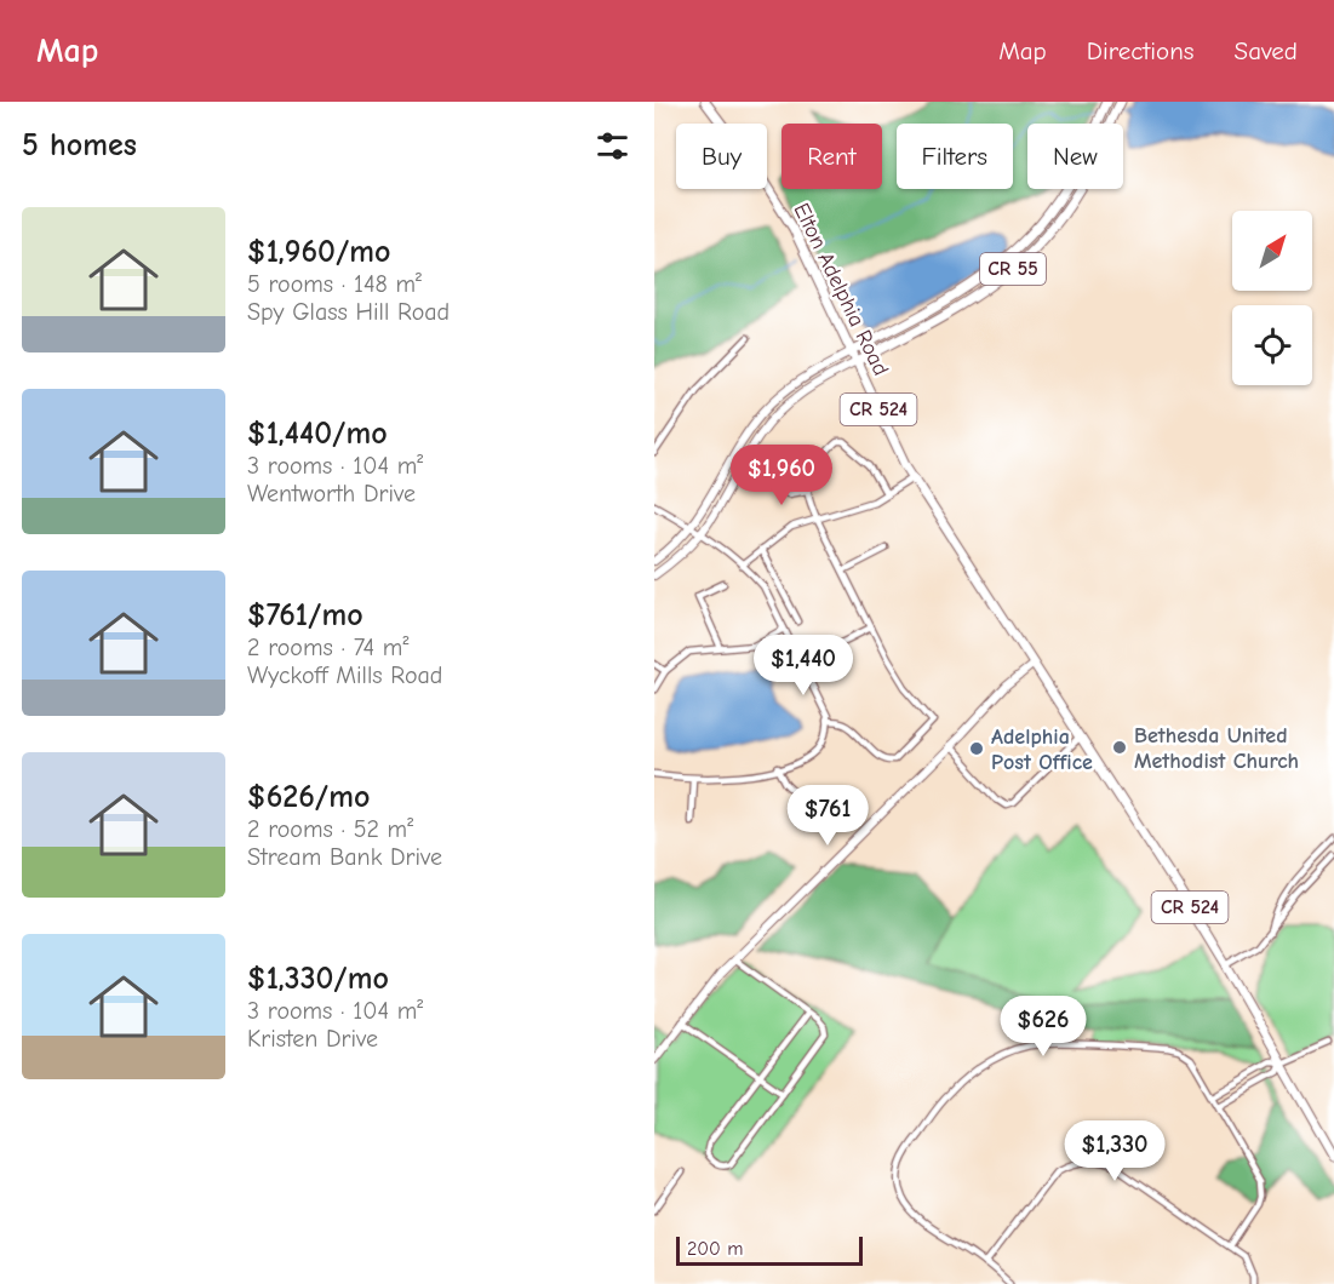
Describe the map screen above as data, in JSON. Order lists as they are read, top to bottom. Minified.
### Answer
{"streets":{"main road":["CR 55","Elton Adelphia Road","CR 524"]},"crossings":[["CR 55","Elton Adelphia Road"],["Elton Adelphia Road","CR 524"]],"places":["Bethesda United Methodist Church","Adelphia Post Office"],"scale_bar":"200 m","north":"top right","page":{"header":"Map","nav":["Map","Directions","Saved"],"heading":"5 homes","chip":["Buy","Rent","Filters","New"],"list":[{"name":"$1,960/mo","note":"5 rooms · 148 m² · Spy Glass Hill Road"},{"name":"$1,440/mo","note":"3 rooms · 104 m² · Wentworth Drive"},{"name":"$761/mo","note":"2 rooms · 74 m² · Wyckoff Mills Road"},{"name":"$626/mo","note":"2 rooms · 52 m² · Stream Bank Drive"},{"name":"$1,330/mo","note":"3 rooms · 104 m² · Kristen Drive"}],"price":["$1,960","$1,440","$761","$626","$1,330"],"scale":"200 m"}}
